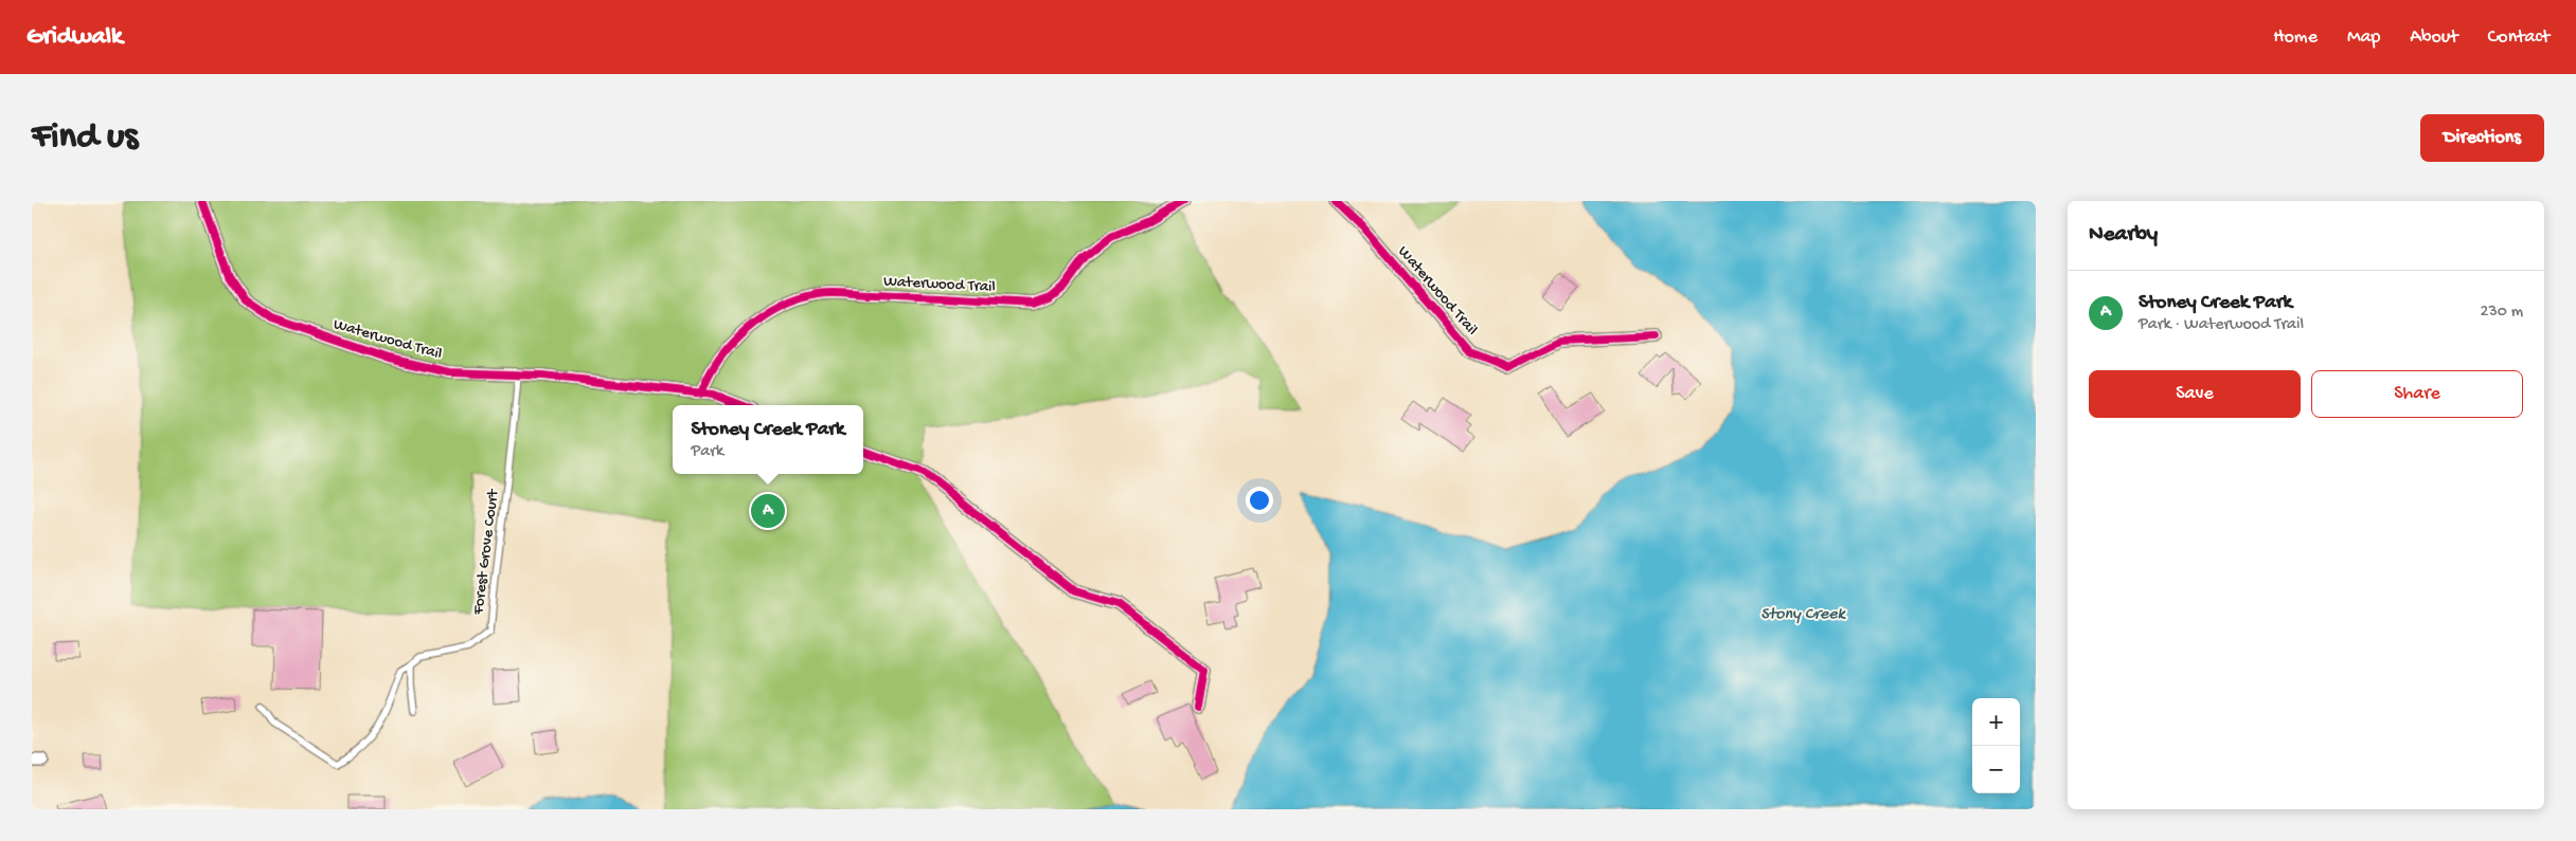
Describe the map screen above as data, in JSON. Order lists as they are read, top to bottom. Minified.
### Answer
{"streets":{"street":["Waterwood Trail"],"lane":["Forest Grove Court"]},"crossings":[["Waterwood Trail","Forest Grove Court"]],"water":["Stony Creek"],"page":{"header":"Gridwalk","nav":["Home","Map","About","Contact"],"buttons":["Directions",["Save","Share"]],"title":"Find us","heading":"Nearby","list":[{"mark":"A","name":"Stoney Creek Park","note":"Park · Waterwood Trail","value":"230 m"}],"popup":["Stoney Creek Park","Park"],"pins":"A","map_buttons":["+","−"]}}
